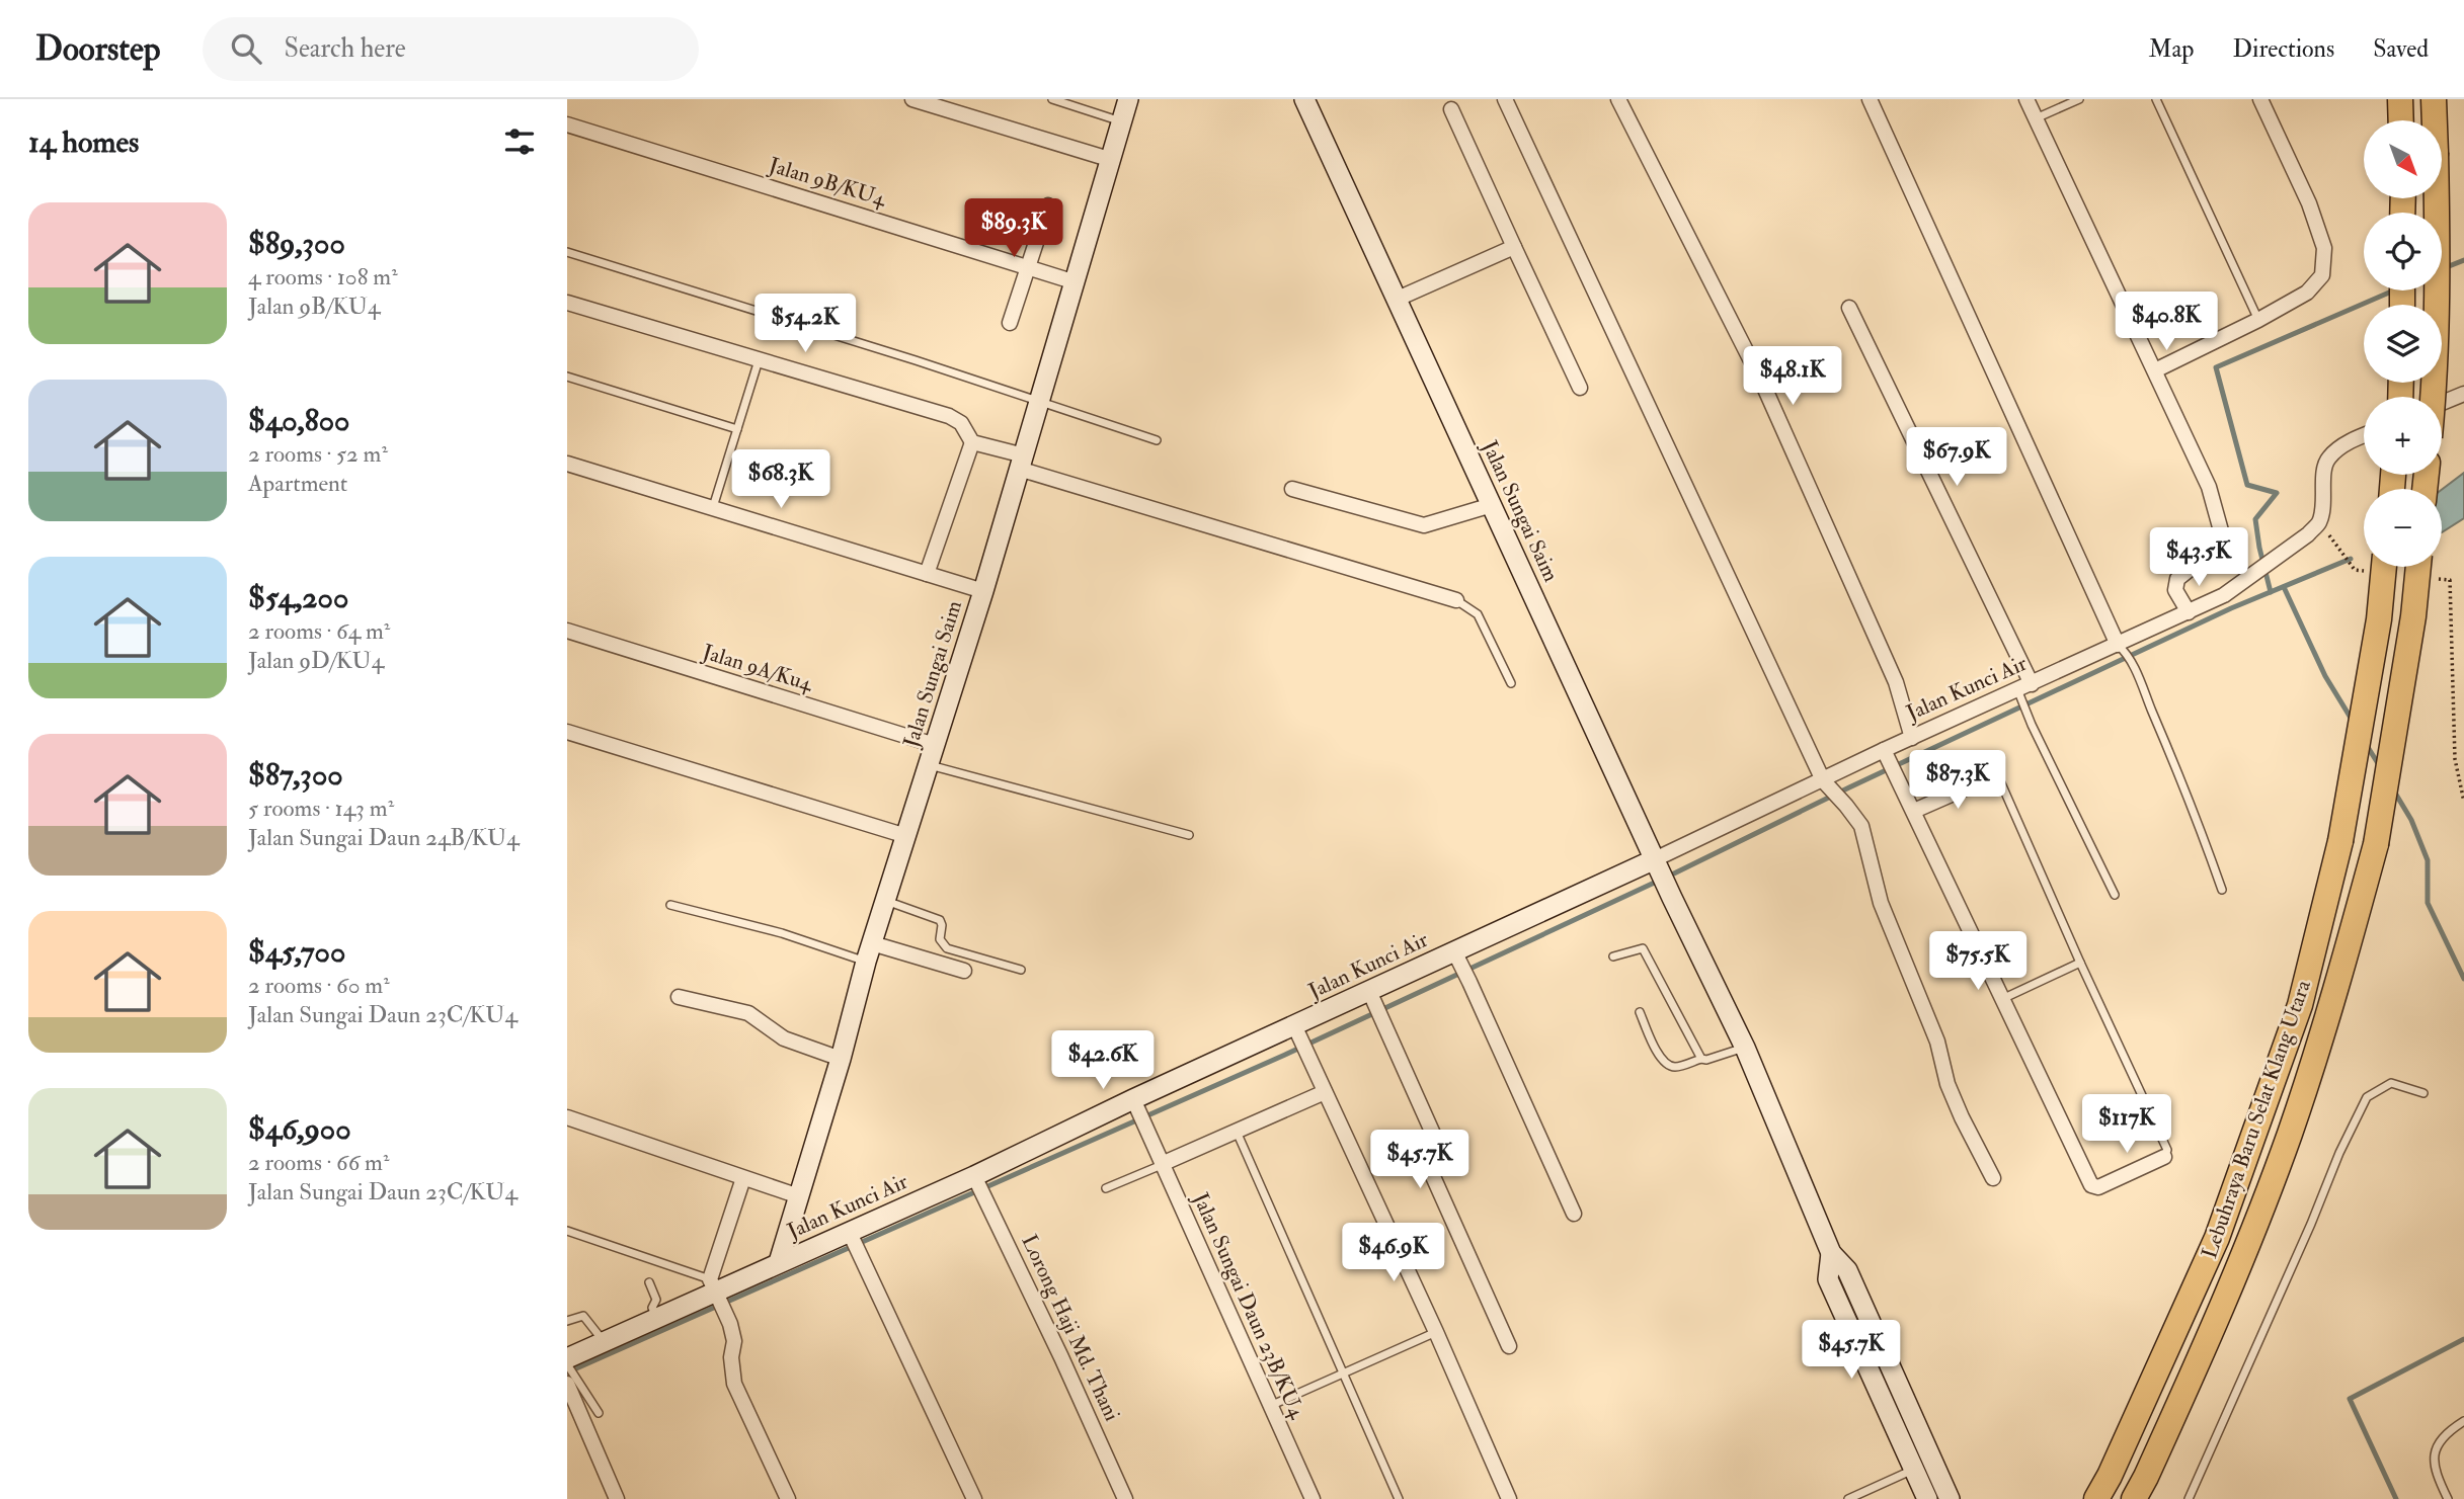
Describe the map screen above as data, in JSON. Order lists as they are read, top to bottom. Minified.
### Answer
{"streets":{"highway":["Lebuhraya Baru Selat Klang Utara"],"street":["Jalan 9B/KU4","Jalan Sungai Saim","Jalan 9A/Ku4","Jalan Kunci Air","Jalan Sungai Daun 23B/KU4","Lorong Haji Md. Thani"]},"crossings":[["Jalan 9B/KU4","Jalan Sungai Saim"],["Jalan Sungai Saim","Jalan 9A/Ku4"],["Jalan Sungai Saim","Jalan Kunci Air"],["Jalan Kunci Air","Jalan Sungai Daun 23B/KU4"],["Jalan Kunci Air","Lorong Haji Md. Thani"]],"north":"bottom right","page":{"header":"Doorstep","search":"Search here","nav":["Map","Directions","Saved"],"heading":"14 homes","map_buttons":["+","−"],"list":[{"name":"$89,300","note":"4 rooms · 108 m² · Jalan 9B/KU4"},{"name":"$40,800","note":"2 rooms · 52 m² · Apartment"},{"name":"$54,200","note":"2 rooms · 64 m² · Jalan 9D/KU4"},{"name":"$87,300","note":"5 rooms · 143 m² · Jalan Sungai Daun 24B/KU4"},{"name":"$45,700","note":"2 rooms · 60 m² · Jalan Sungai Daun 23C/KU4"},{"name":"$46,900","note":"2 rooms · 66 m² · Jalan Sungai Daun 23C/KU4"}],"price":["$89.3K","$40.8K","$54.2K","$48.1K","$67.9K","$68.3K","$43.5K","$87.3K","$75.5K","$42.6K","$117K","$45.7K","$46.9K","$45.7K"]}}
